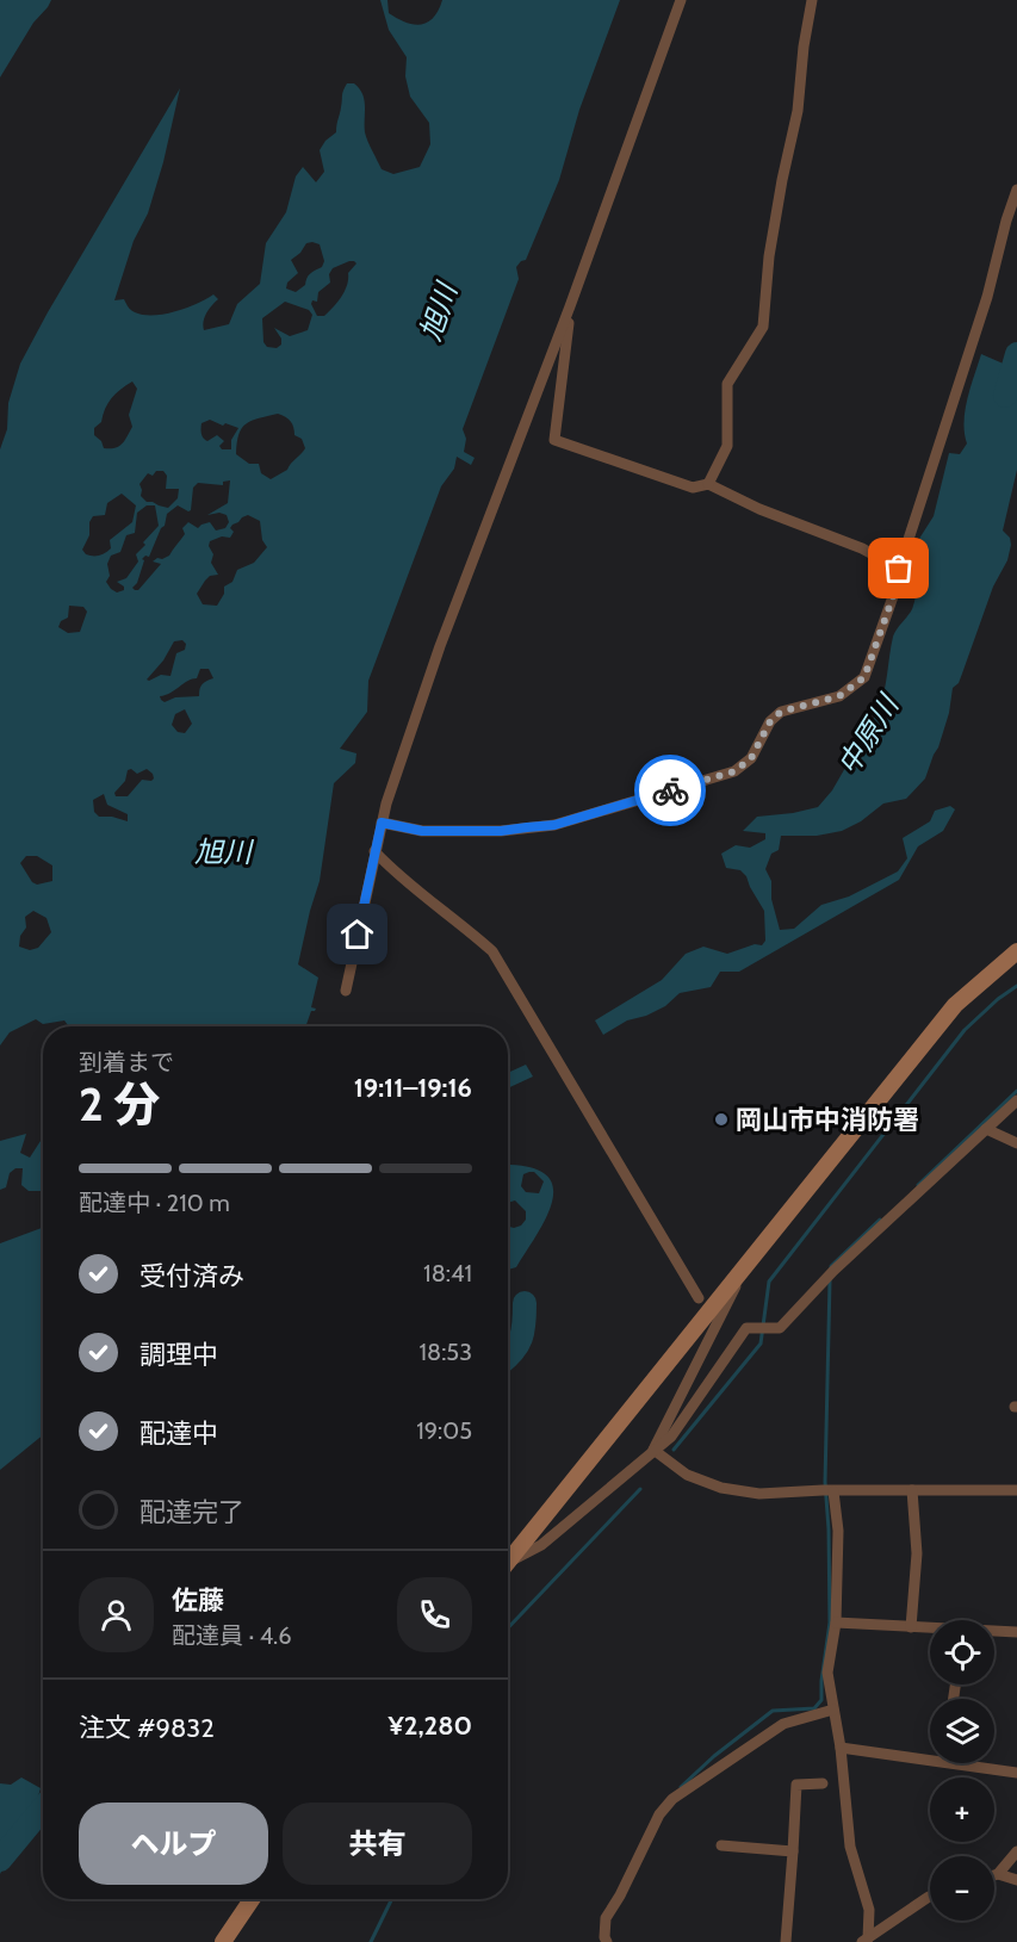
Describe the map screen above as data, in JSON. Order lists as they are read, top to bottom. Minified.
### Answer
{"water":["旭川","中原川"],"places":["岡山市中消防署"],"page":{"heading":["2 分","到着まで","19:11–19:16"],"panel":["佐藤","配達員 · 4.6","注文 #9832","¥2,280"],"bar":"配達中 · 210 m","list":[["受付済み","18:41"],["調理中","18:53"],["配達中","19:05"],"配達完了"],"map_buttons":["+","−"],"buttons":["ヘルプ","共有"]}}
